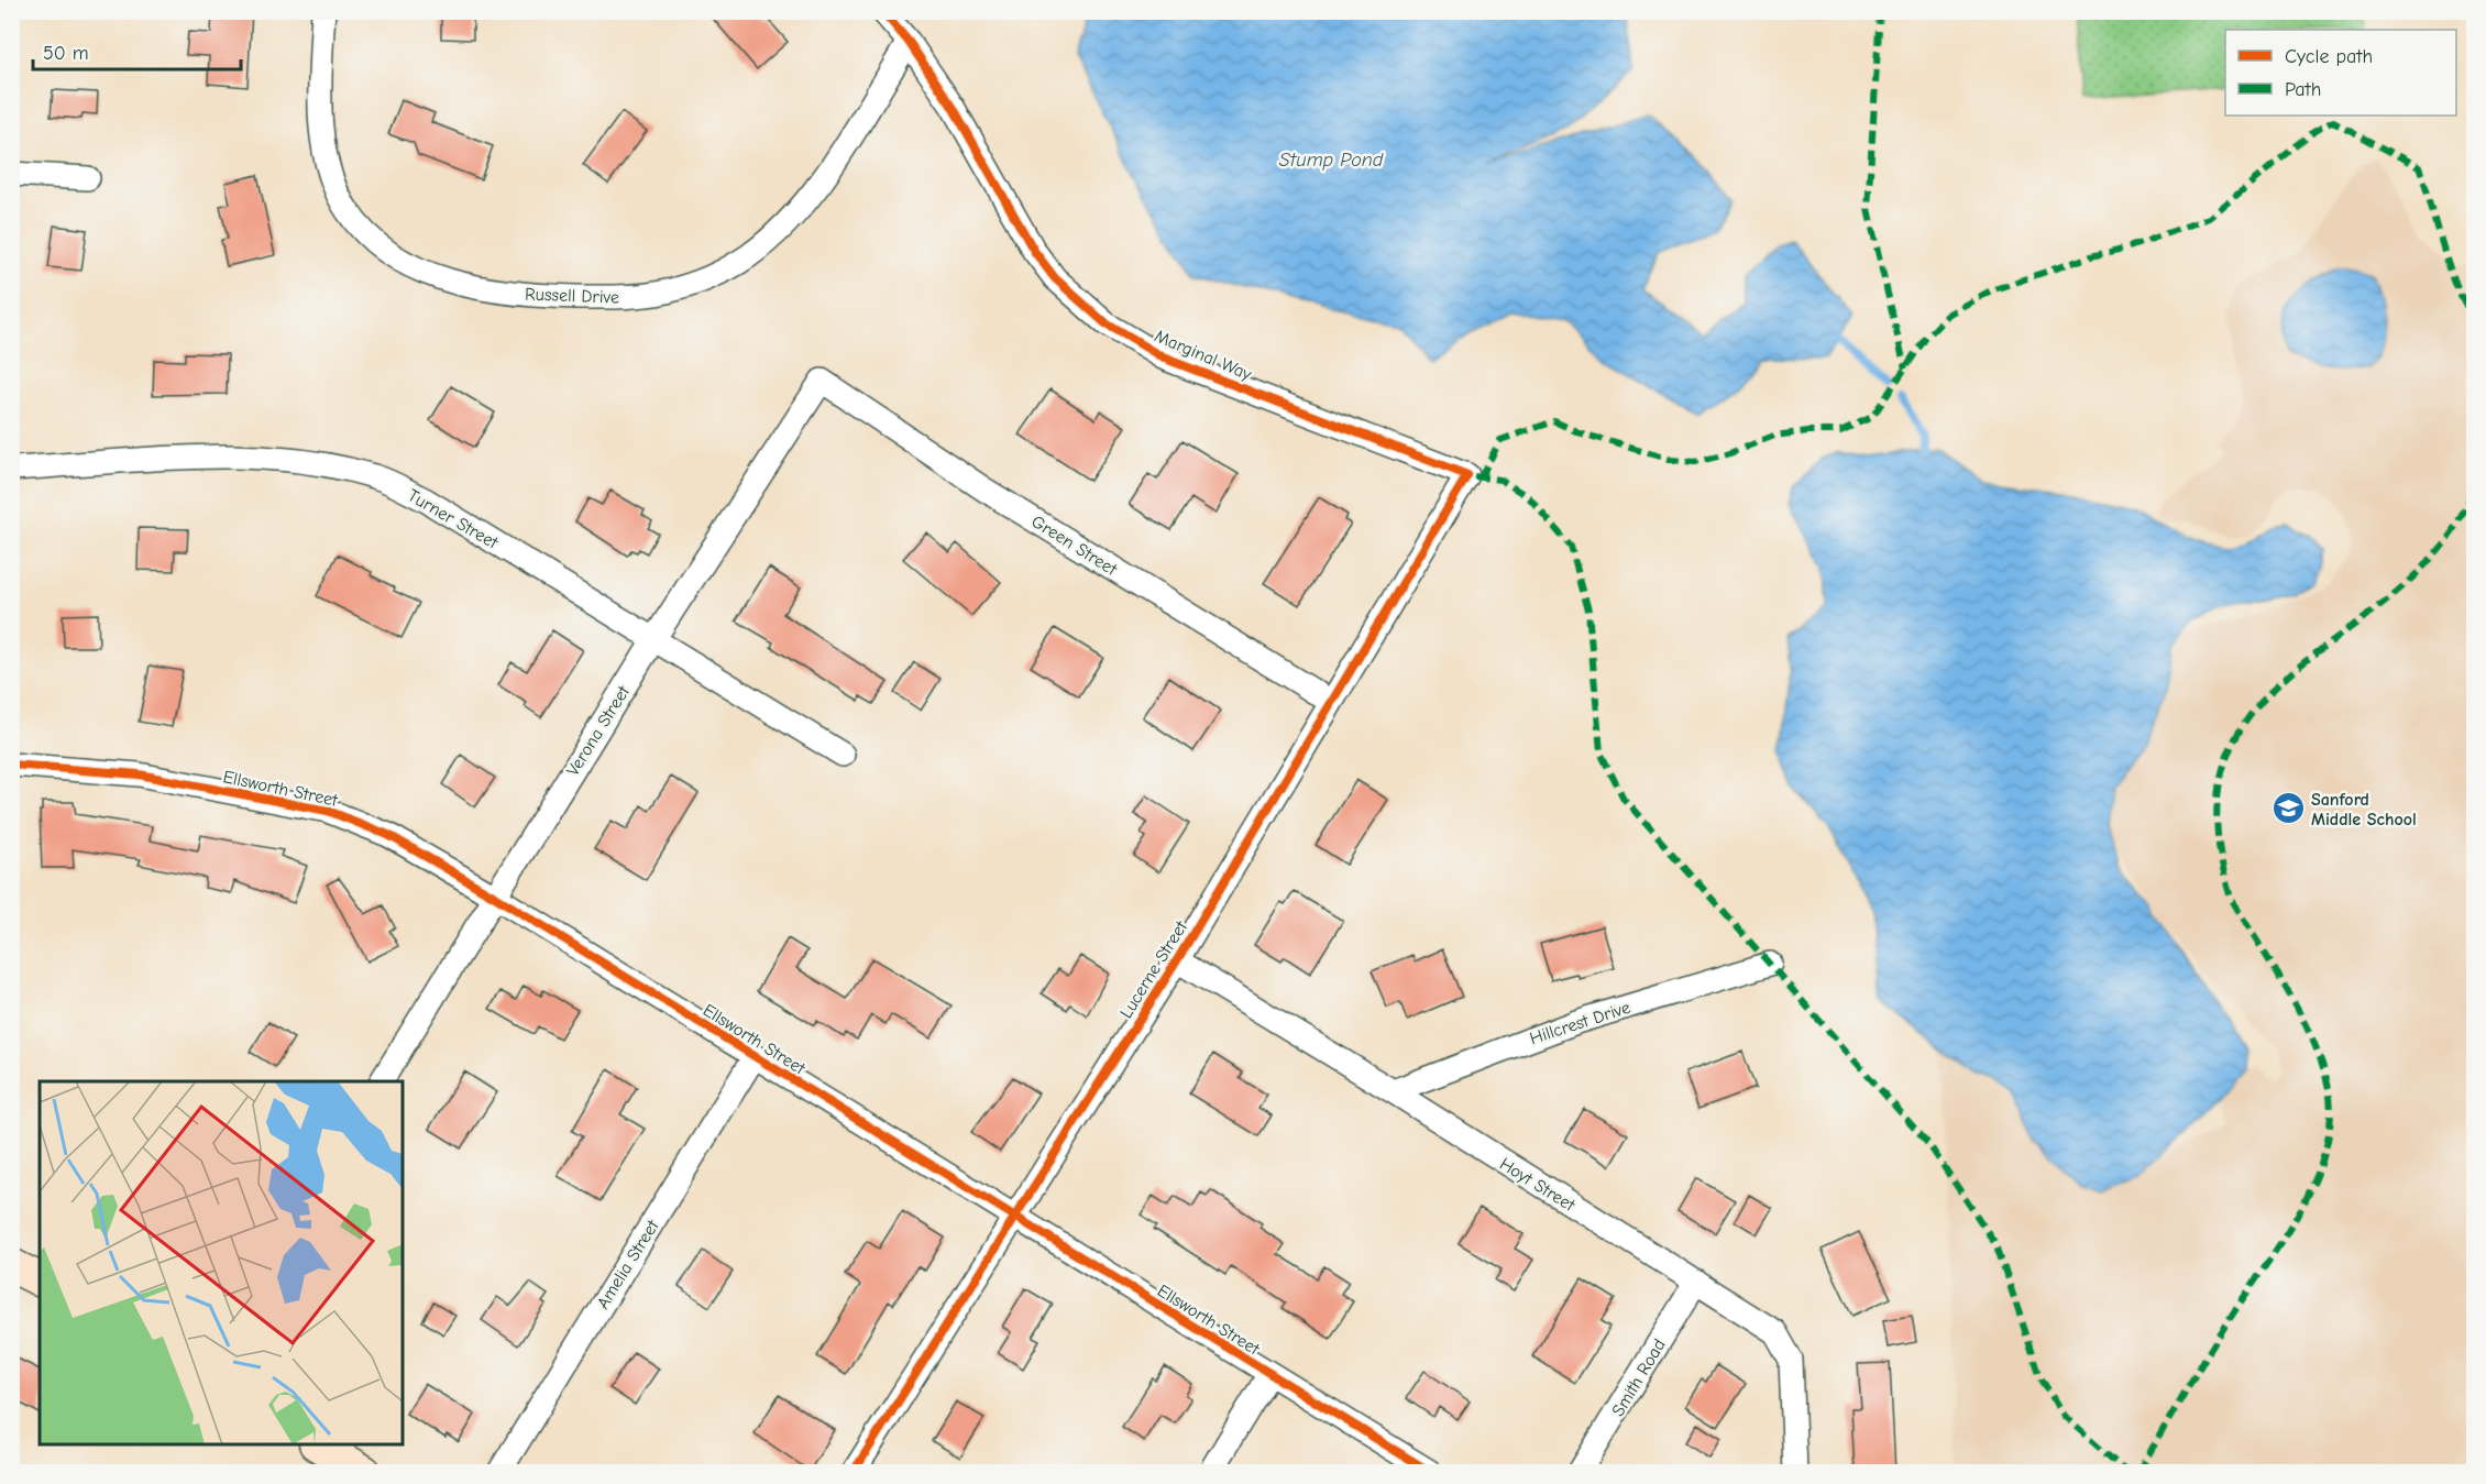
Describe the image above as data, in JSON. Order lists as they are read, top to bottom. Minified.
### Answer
{"streets":{"street":["Russell Drive","Marginal Way","Turner Street","Green Street","Verona Street","Ellsworth Street","Lucerne Street","Hillcrest Drive","Hoyt Street","Amelia Street","Smith Road"]},"crossings":[["Russell Drive","Marginal Way"],["Marginal Way","Lucerne Street"],["Turner Street","Verona Street"],["Green Street","Verona Street"],["Green Street","Lucerne Street"],["Verona Street","Ellsworth Street"],["Ellsworth Street","Lucerne Street"],["Ellsworth Street","Amelia Street"],["Lucerne Street","Hoyt Street"],["Hillcrest Drive","Hoyt Street"],["Hoyt Street","Smith Road"]],"water":["Stump Pond"],"places":{"school or university":["Sanford Middle School"]},"legend":["Cycle path","Path"],"scale_bar":"50 m"}
